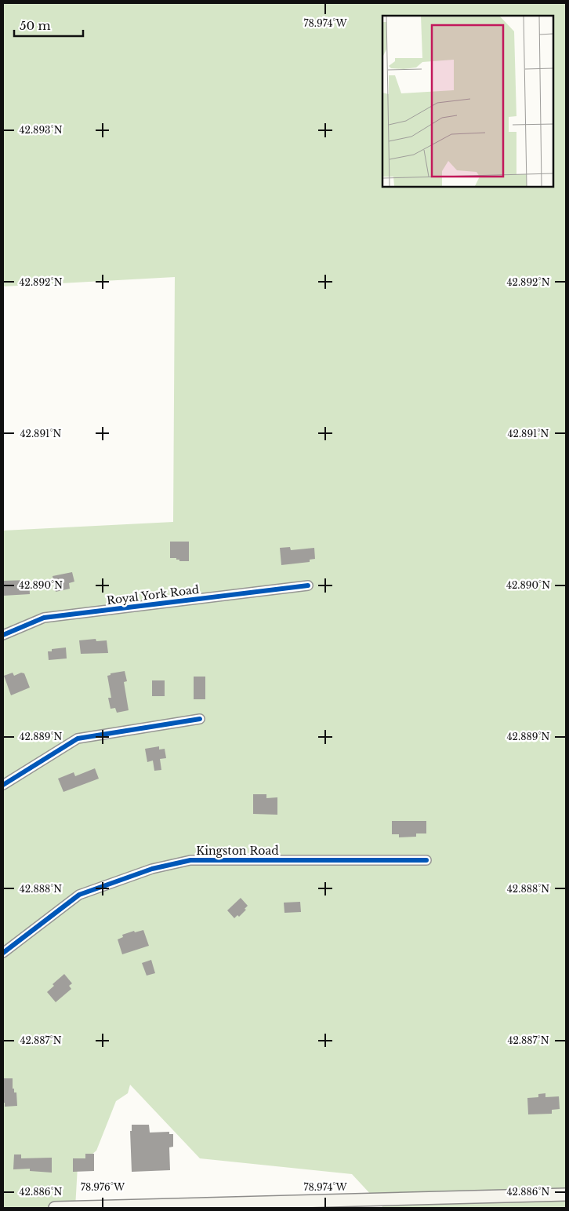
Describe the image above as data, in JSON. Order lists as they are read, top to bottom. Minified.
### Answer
{"streets":{"street":["Royal York Road","Kingston Road"]},"scale_bar":"50 m","coordinates":["78.974°W","42.893°N","42.892°N","42.891°N","42.890°N","42.889°N","42.888°N","42.887°N","78.976°W","42.886°N"]}
